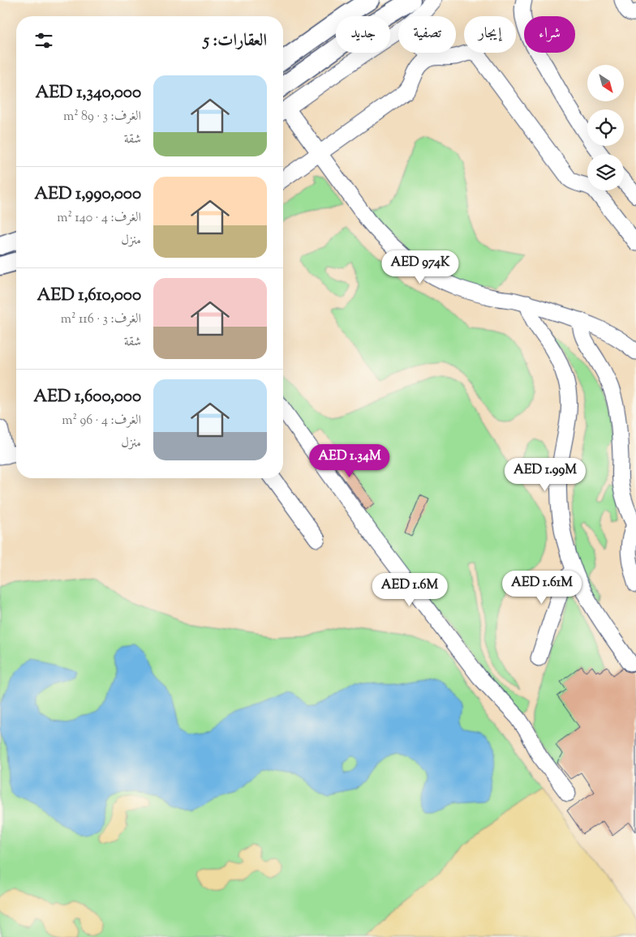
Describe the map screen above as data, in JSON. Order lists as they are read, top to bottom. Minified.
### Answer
{"north":"bottom right","page":{"chip":["شراء","إيجار","تصفية","جديد"],"heading":"العقارات: 5","list":[{"name":"AED 1,340,000","note":"الغرف: 3 · 89 m² · شقة"},{"name":"AED 1,990,000","note":"الغرف: 4 · 140 m² · منزل"},{"name":"AED 1,610,000","note":"الغرف: 3 · 116 m² · شقة"},{"name":"AED 1,600,000","note":"الغرف: 4 · 96 m² · منزل"}],"price":["AED 974K","AED 1.34M","AED 1.99M","AED 1.61M","AED 1.6M"]}}
